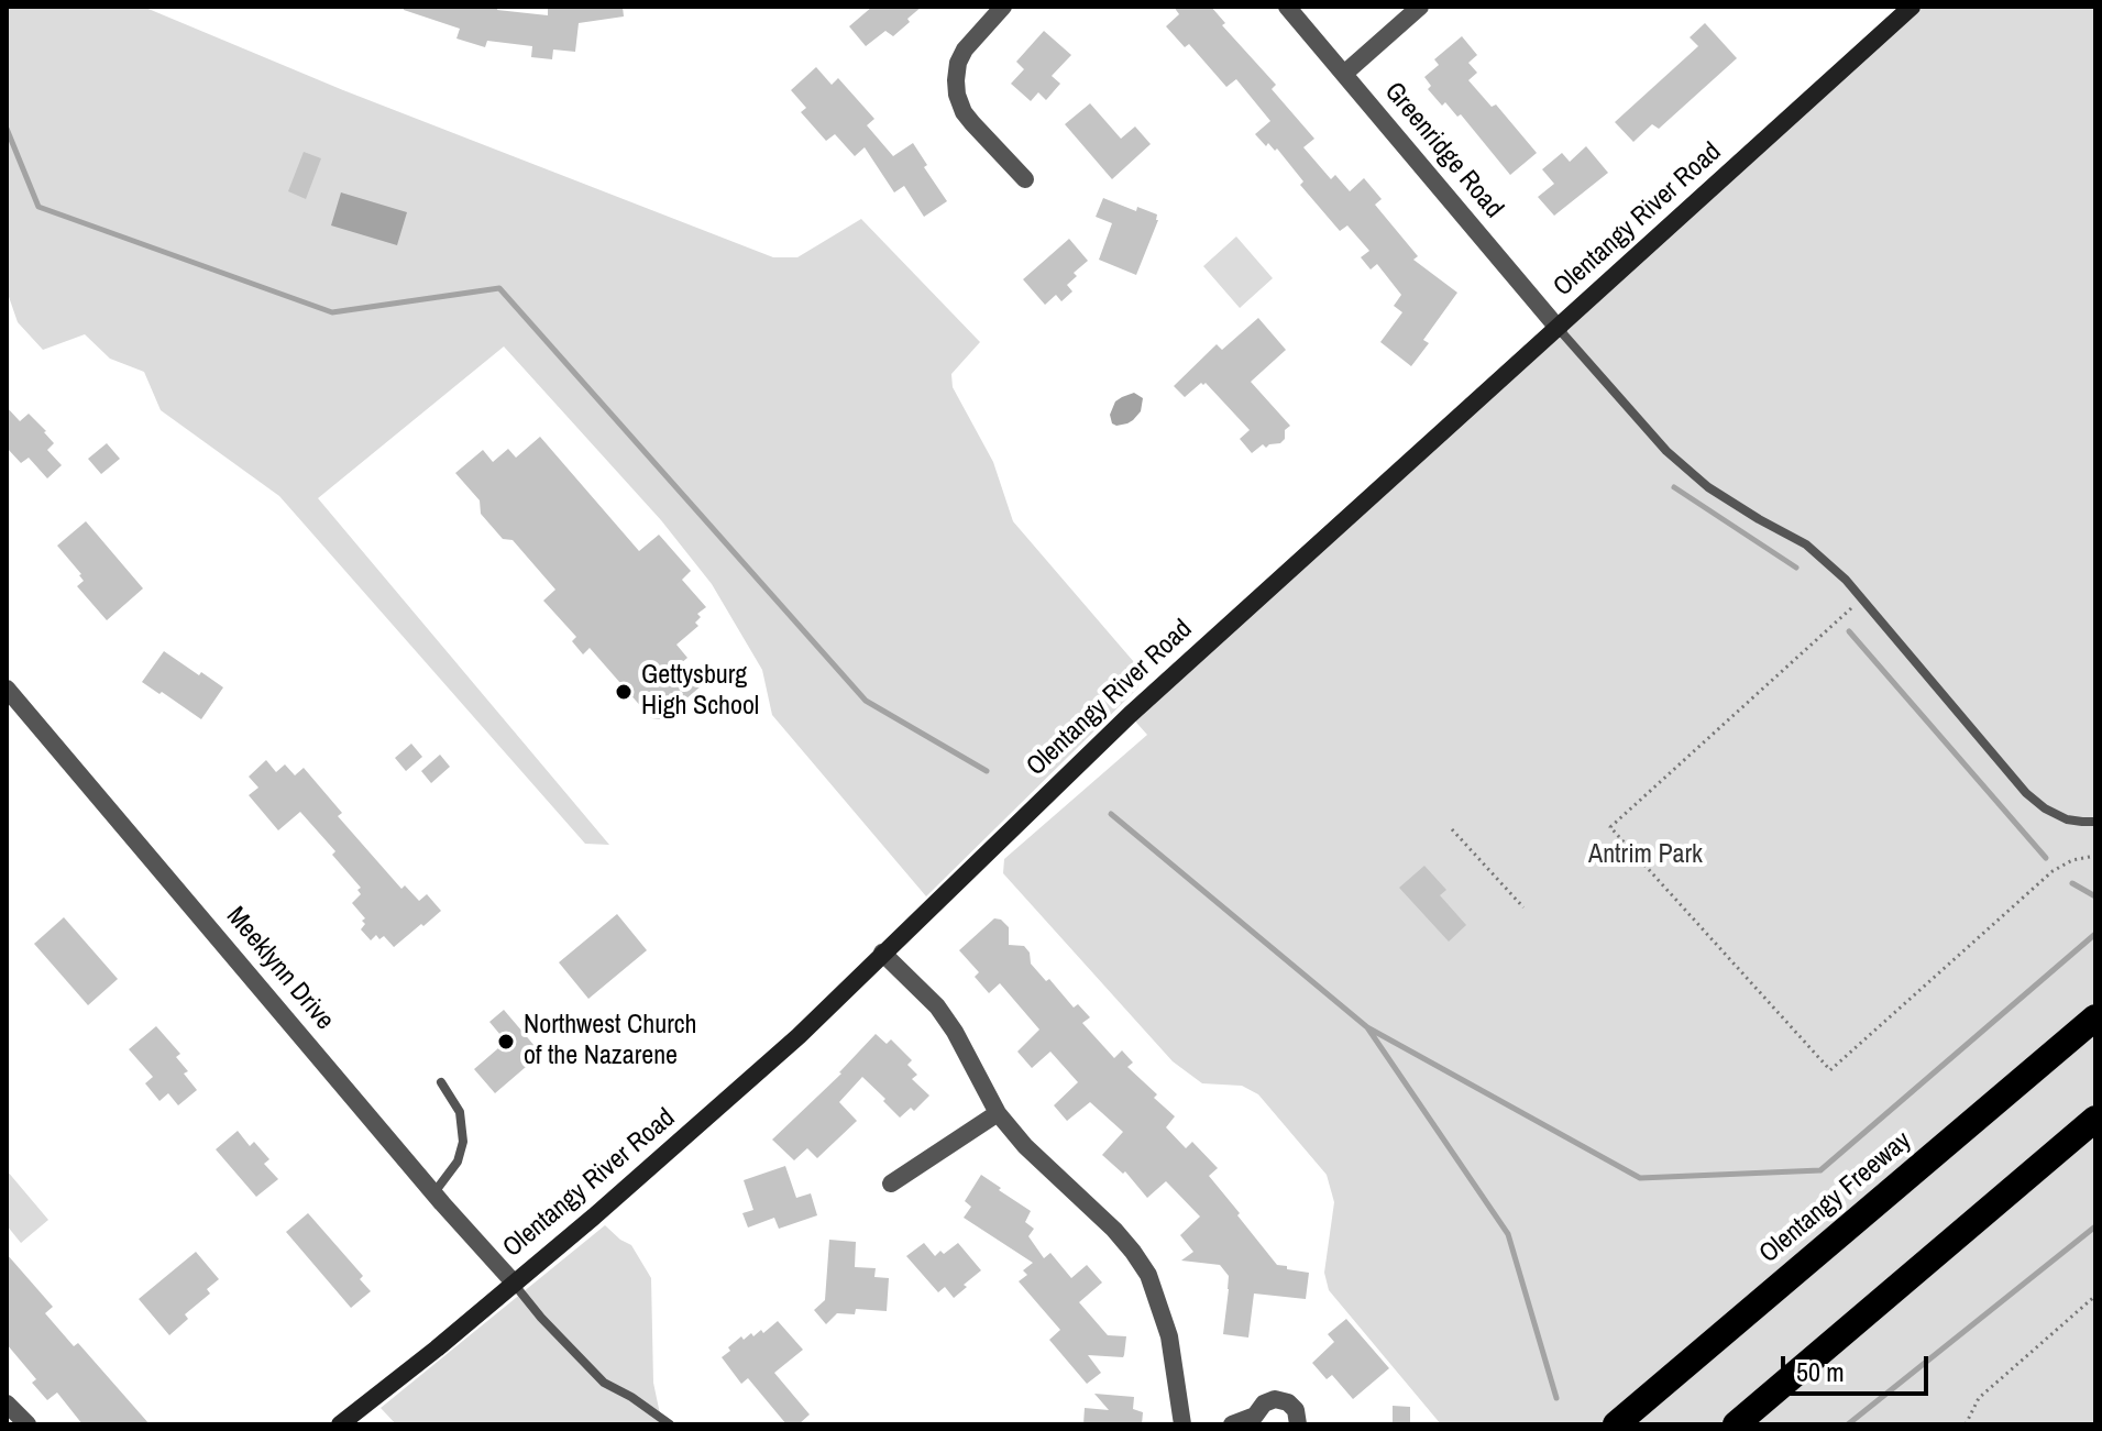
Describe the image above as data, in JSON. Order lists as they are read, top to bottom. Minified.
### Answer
{"streets":{"highway":["Olentangy Freeway"],"main road":["Olentangy River Road"],"street":["Greenridge Road","Meeklynn Drive"]},"crossings":[["Greenridge Road","Olentangy River Road"],["Olentangy River Road","Meeklynn Drive"]],"parks":["Antrim Park"],"places":["Gettysburg High School","Northwest Church of the Nazarene"],"scale_bar":"50 m"}
